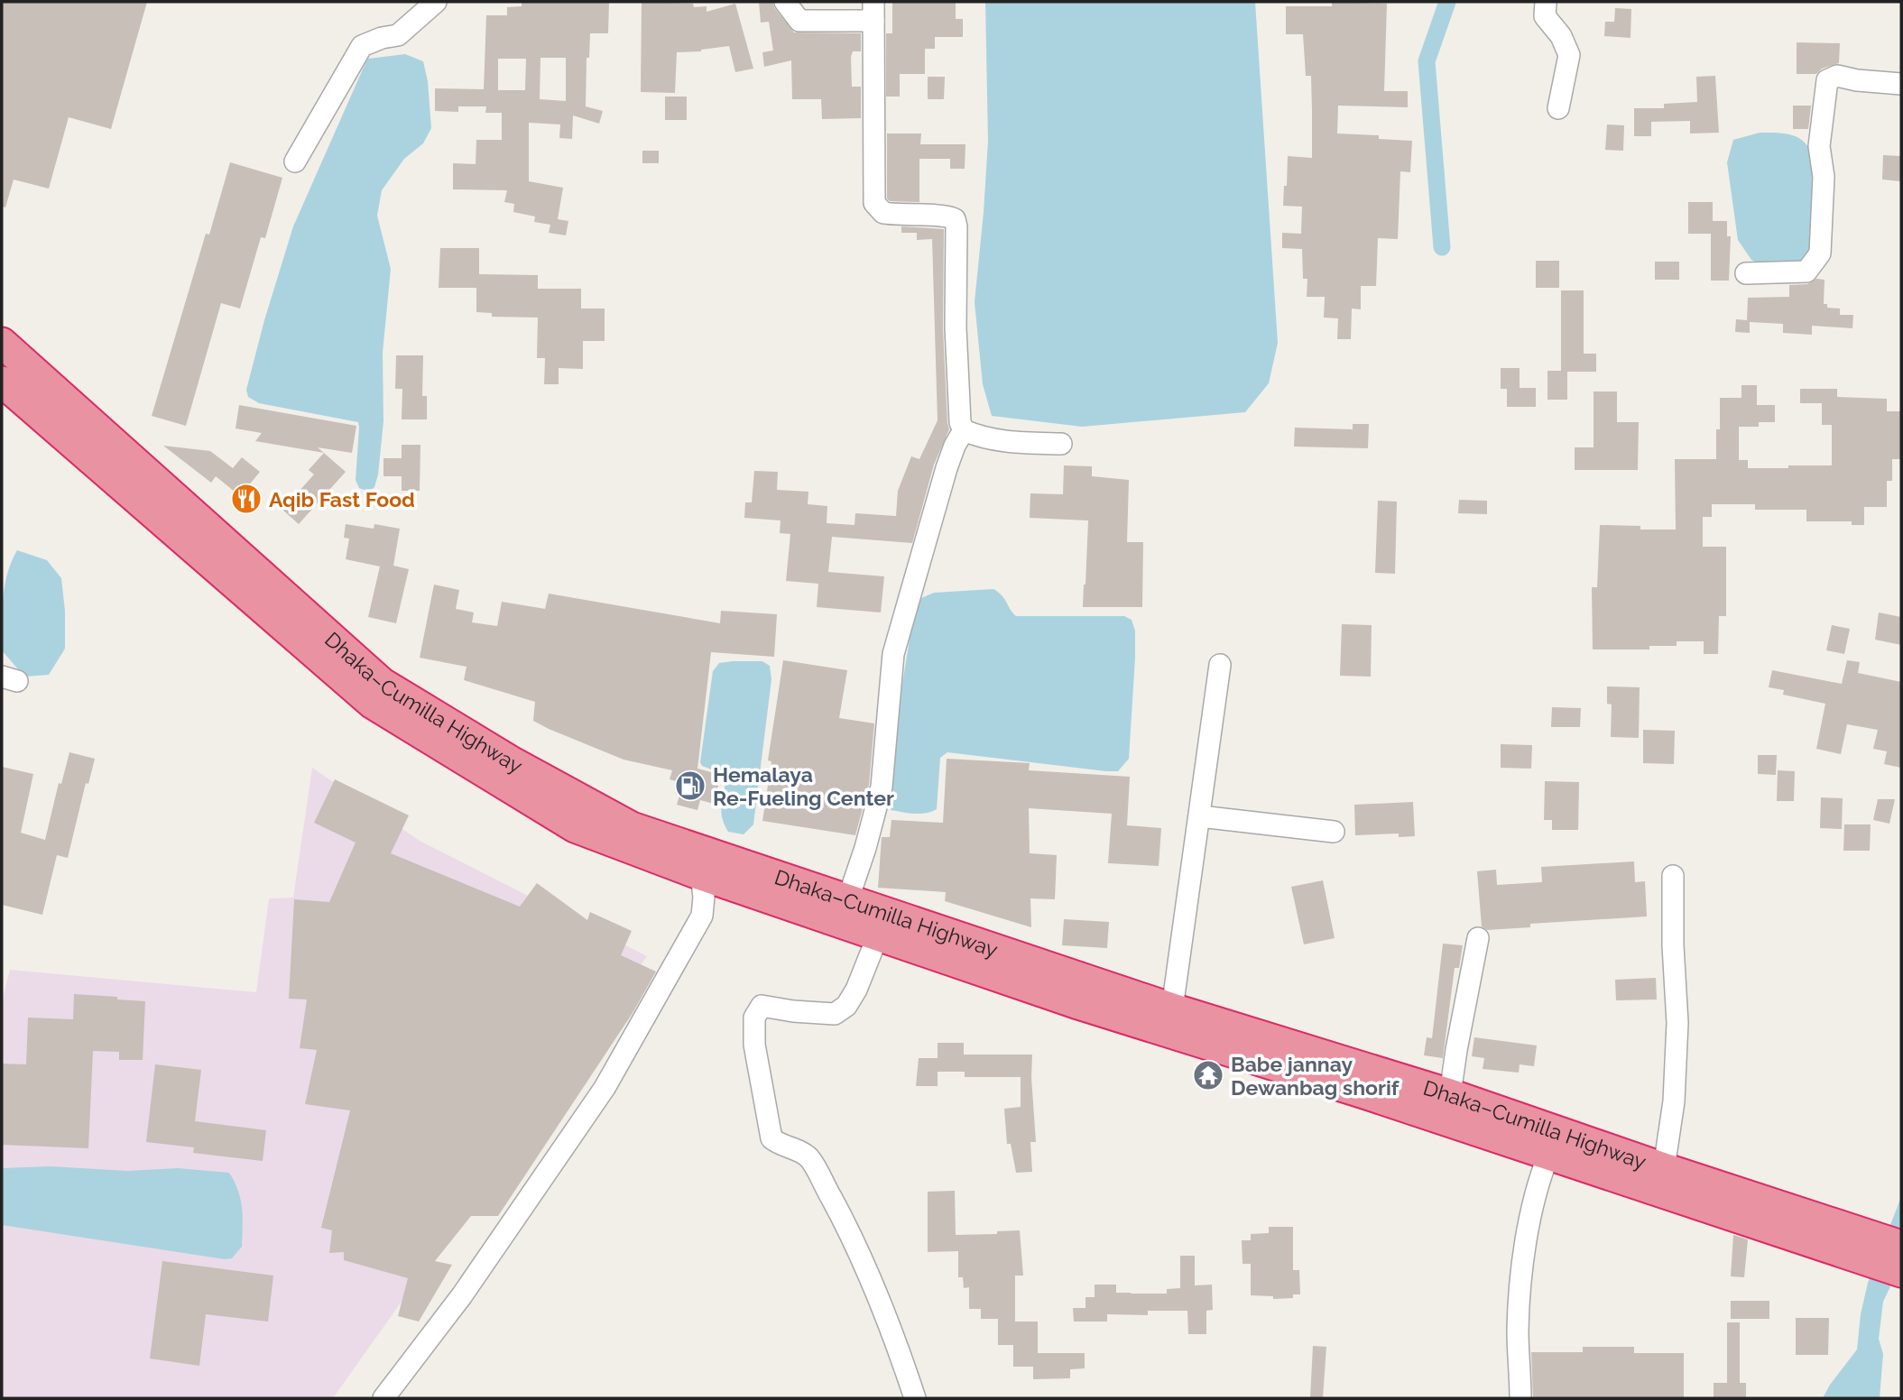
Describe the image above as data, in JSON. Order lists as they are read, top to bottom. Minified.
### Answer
{"streets":{"highway":["Dhaka–Cumilla Highway"]},"places":{"restaurant":["Aqib Fast Food"],"fuel station":["Hemalaya Re-Fueling Center"],"temple":["Babe jannay Dewanbag shorif"]}}
